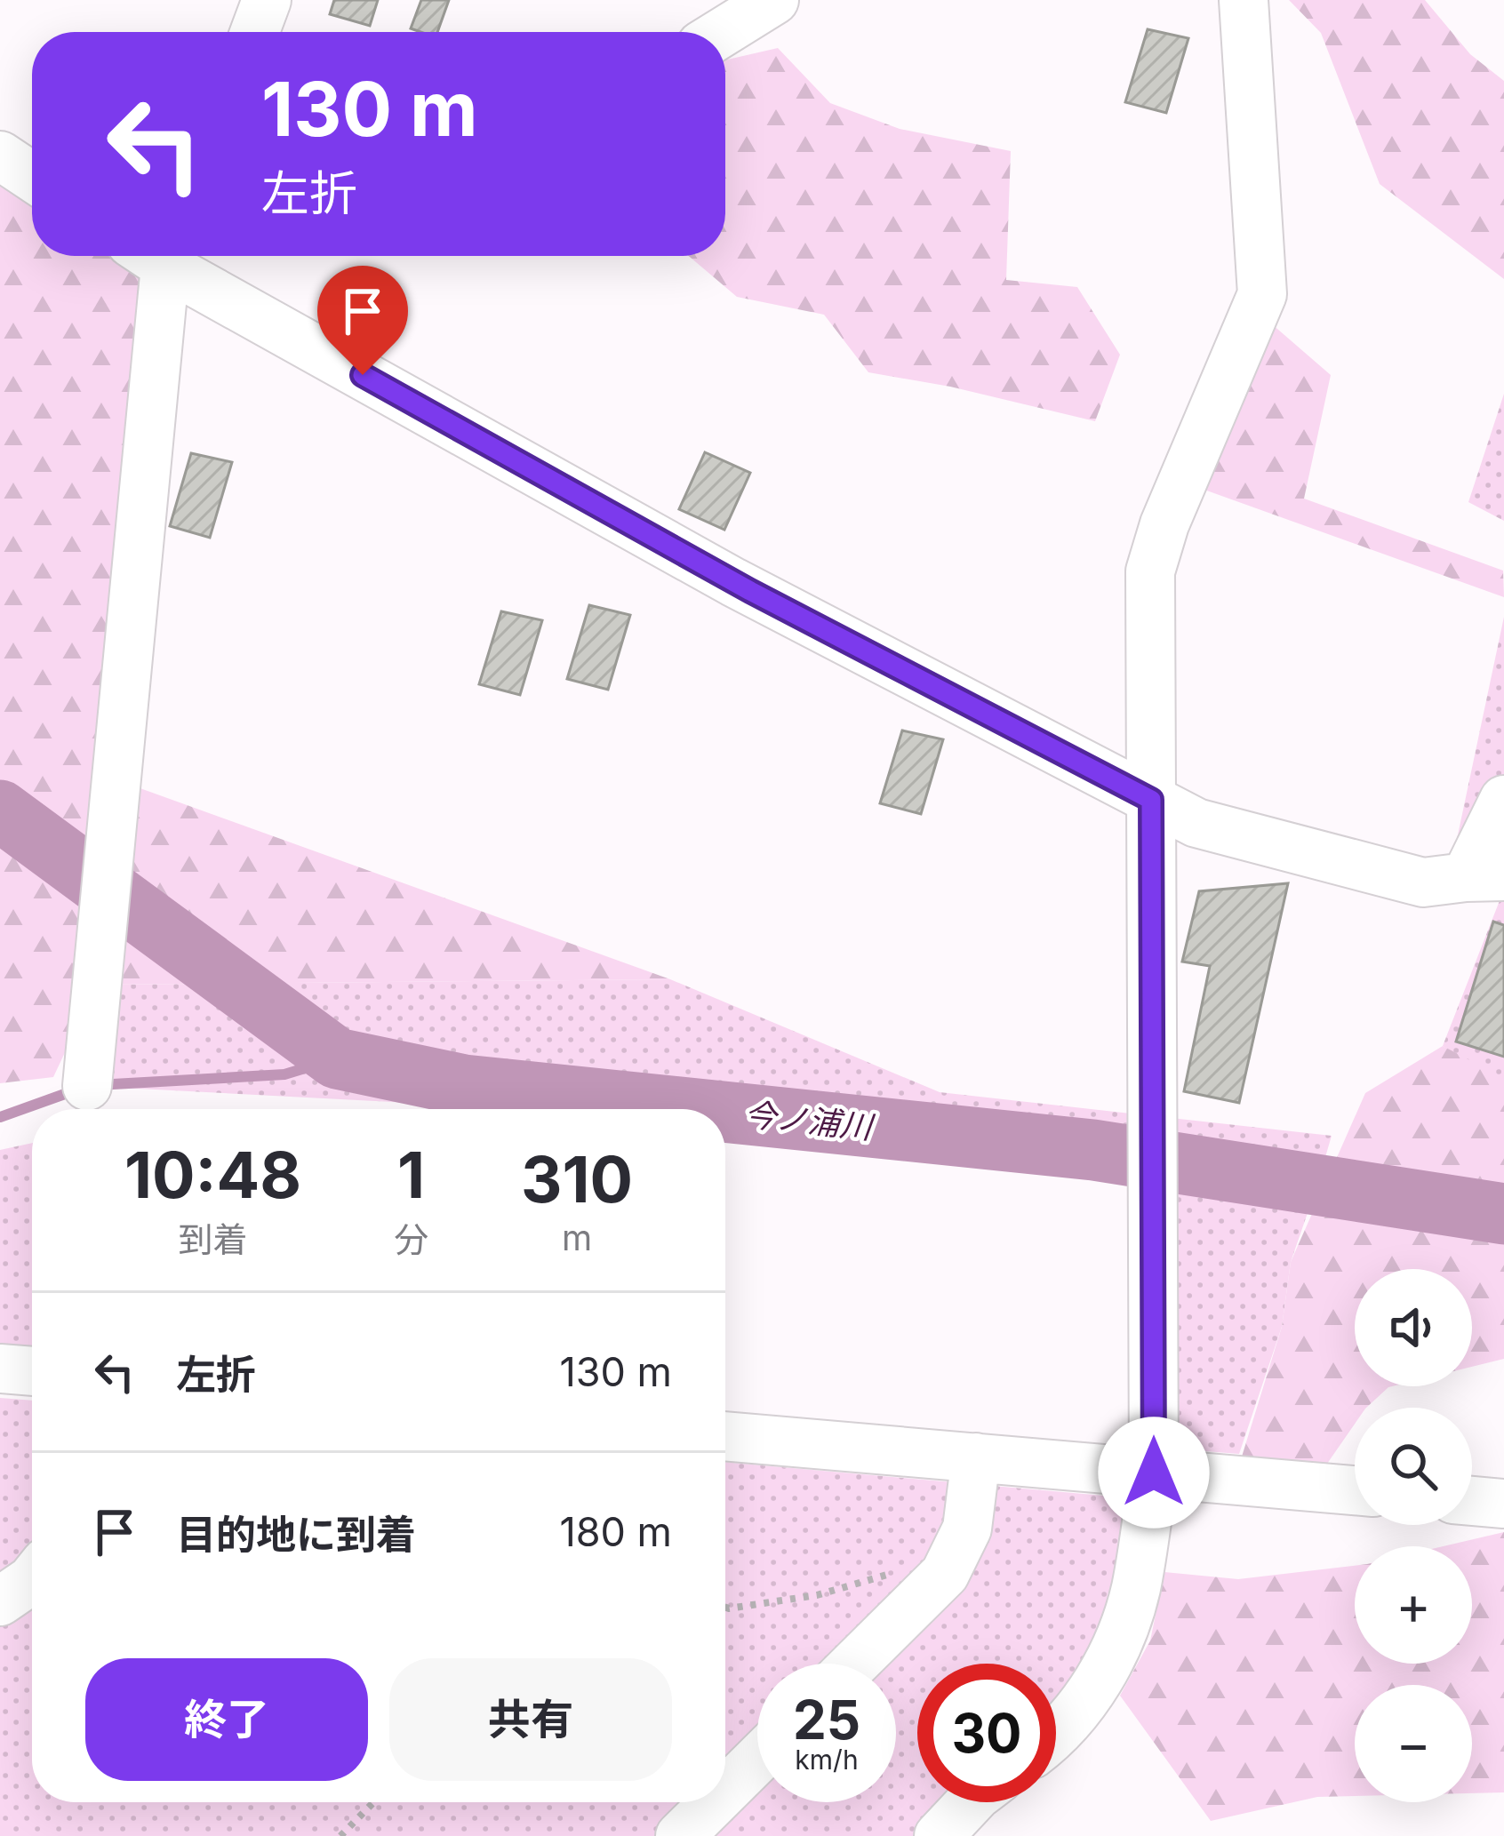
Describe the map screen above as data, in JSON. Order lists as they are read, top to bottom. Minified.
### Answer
{"water":["今ノ浦川"],"page":{"turn":["130 m","左折"],"eta":["10:48","到着","1","分","310","m"],"map_buttons":["+","−"],"list":[{"name":"左折","value":"130 m"},{"name":"目的地に到着","value":"180 m"}],"buttons":["終了","共有"],"speed":"25 km/h","limit":"30"}}
